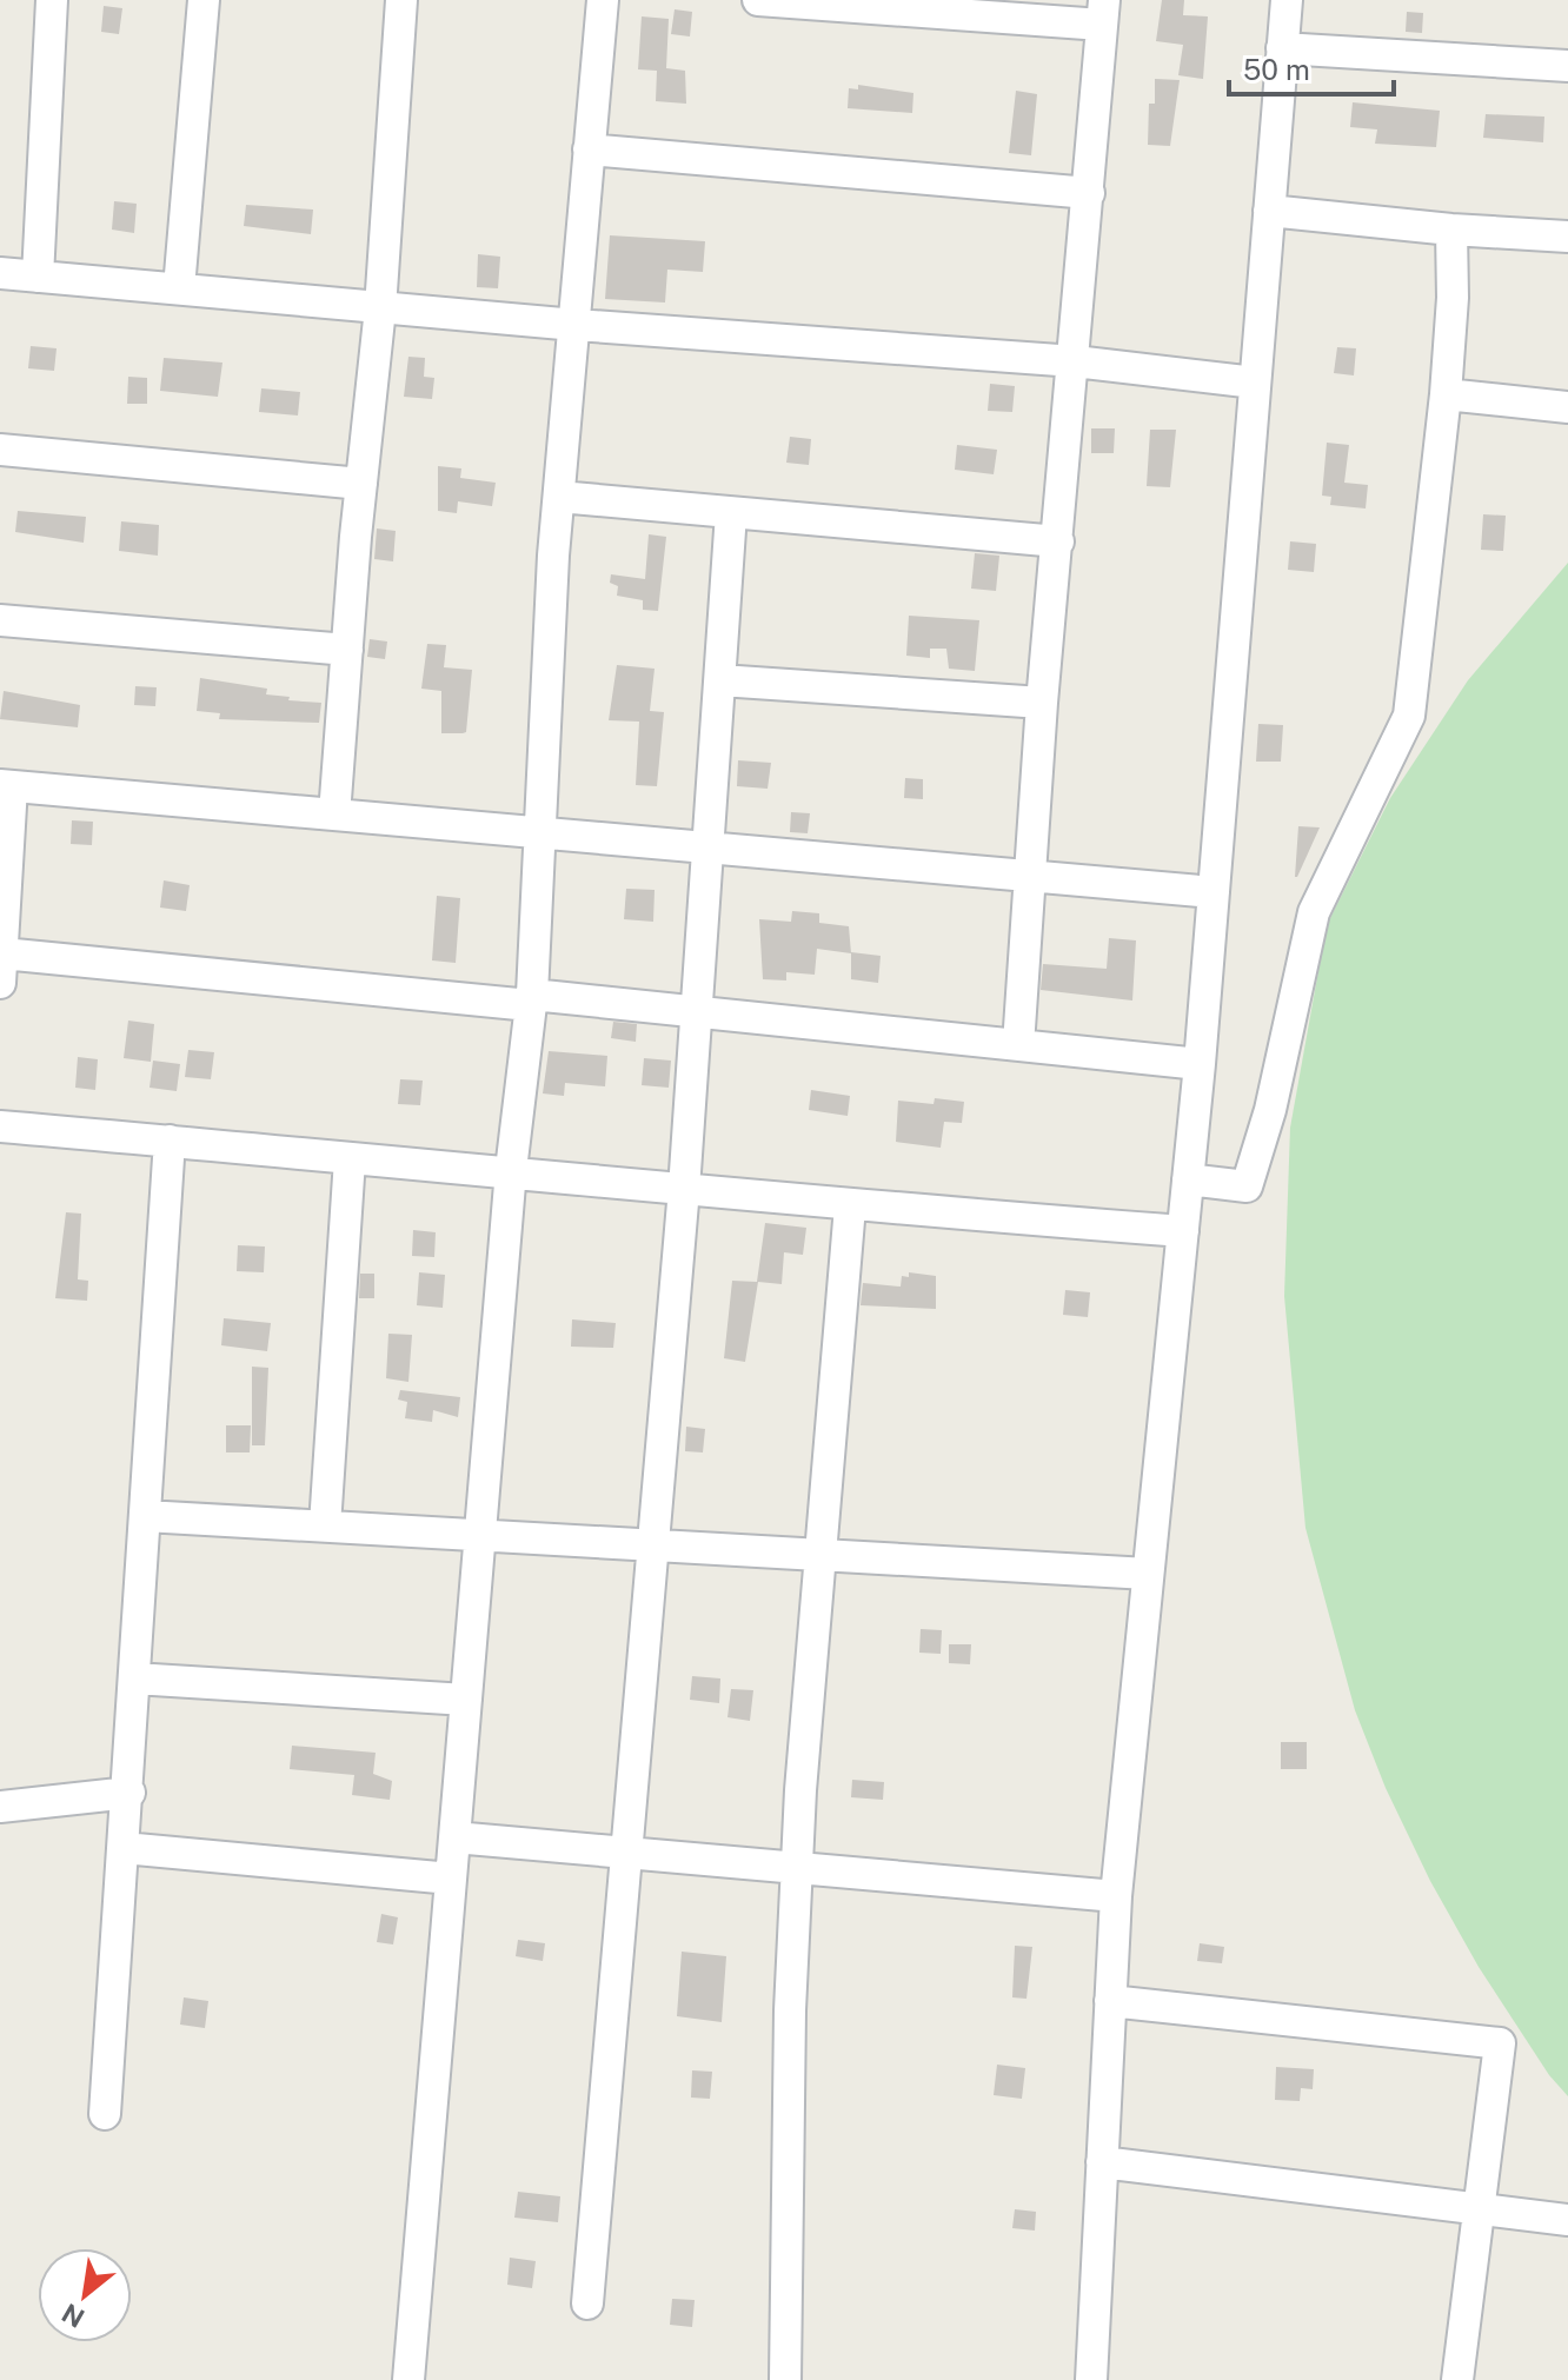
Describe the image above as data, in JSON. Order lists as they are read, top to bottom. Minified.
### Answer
{"scale_bar":"50 m","north":"bottom left"}
